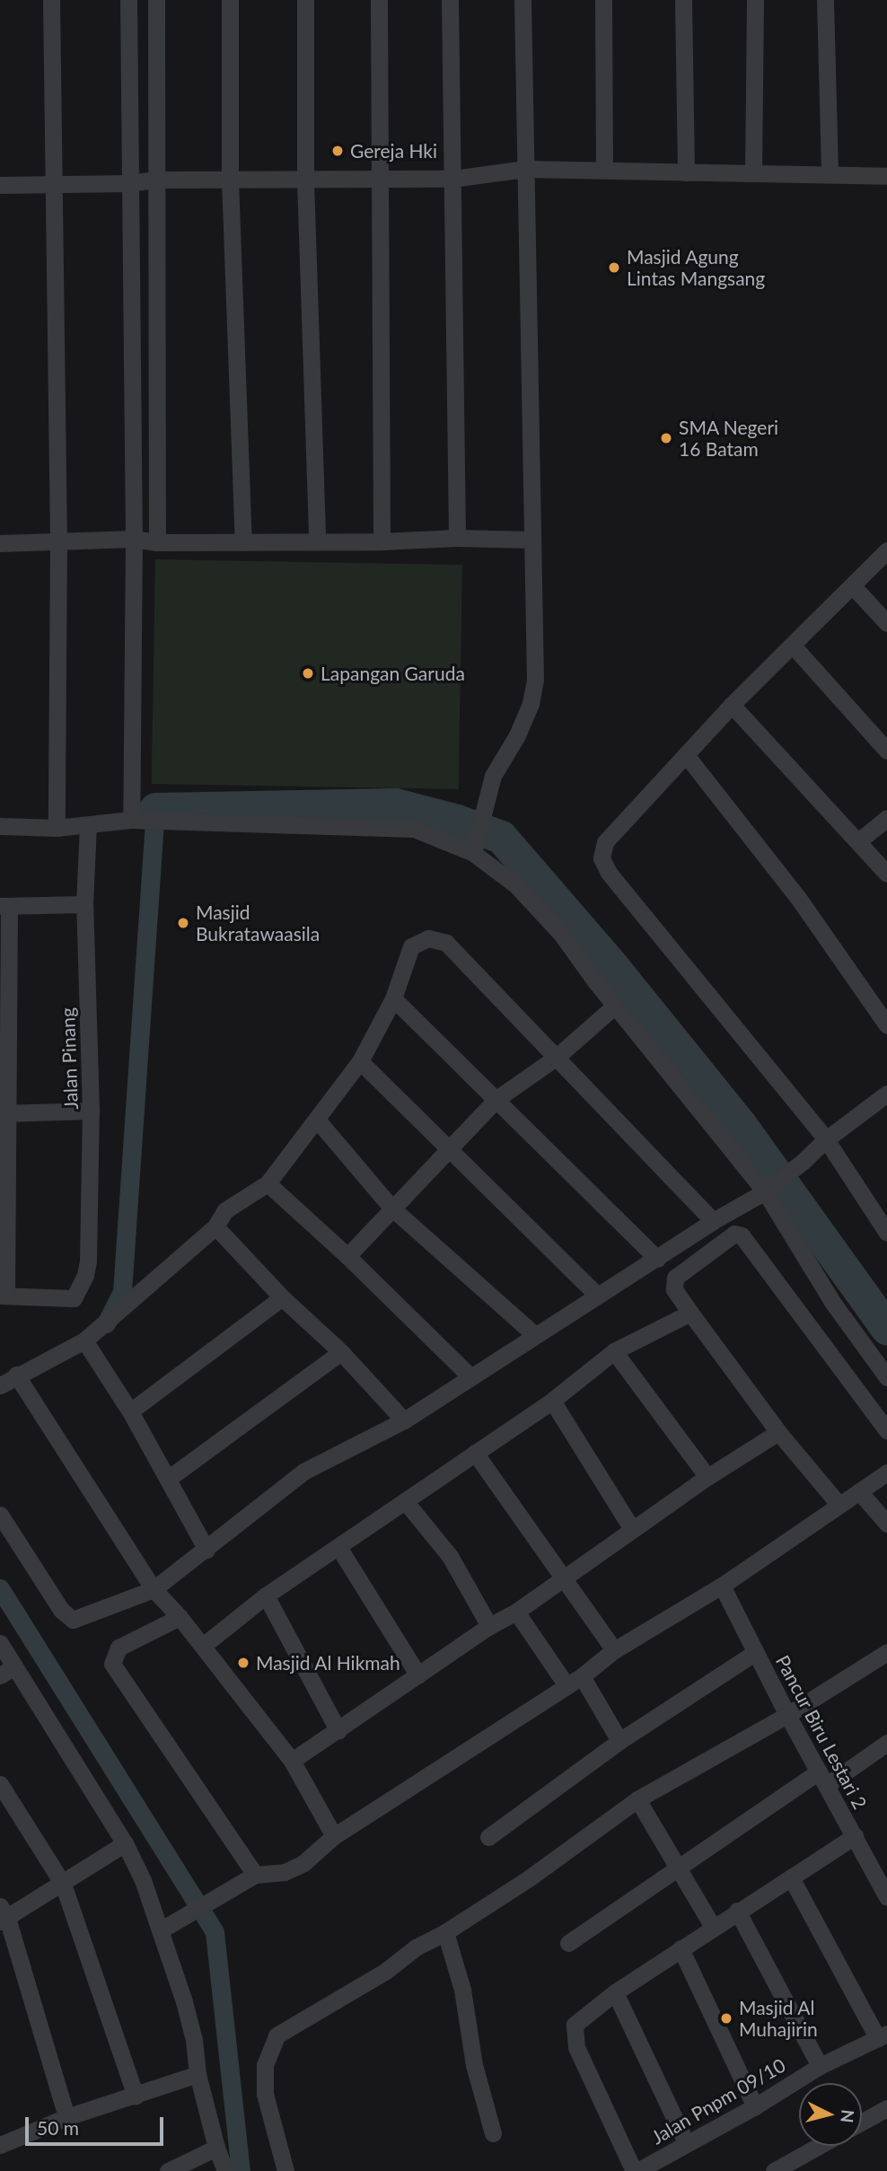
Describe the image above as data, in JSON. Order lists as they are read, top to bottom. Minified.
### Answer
{"streets":{"street":["Jalan Pinang","Pancur Biru Lestari 2","Jalan Pnpm 09/10"]},"places":["Gereja Hki","Masjid Agung Lintas Mangsang","SMA Negeri 16 Batam","Lapangan Garuda","Masjid Bukratawaasila","Masjid Al Hikmah","Masjid Al Muhajirin"],"scale_bar":"50 m","north":"right"}
